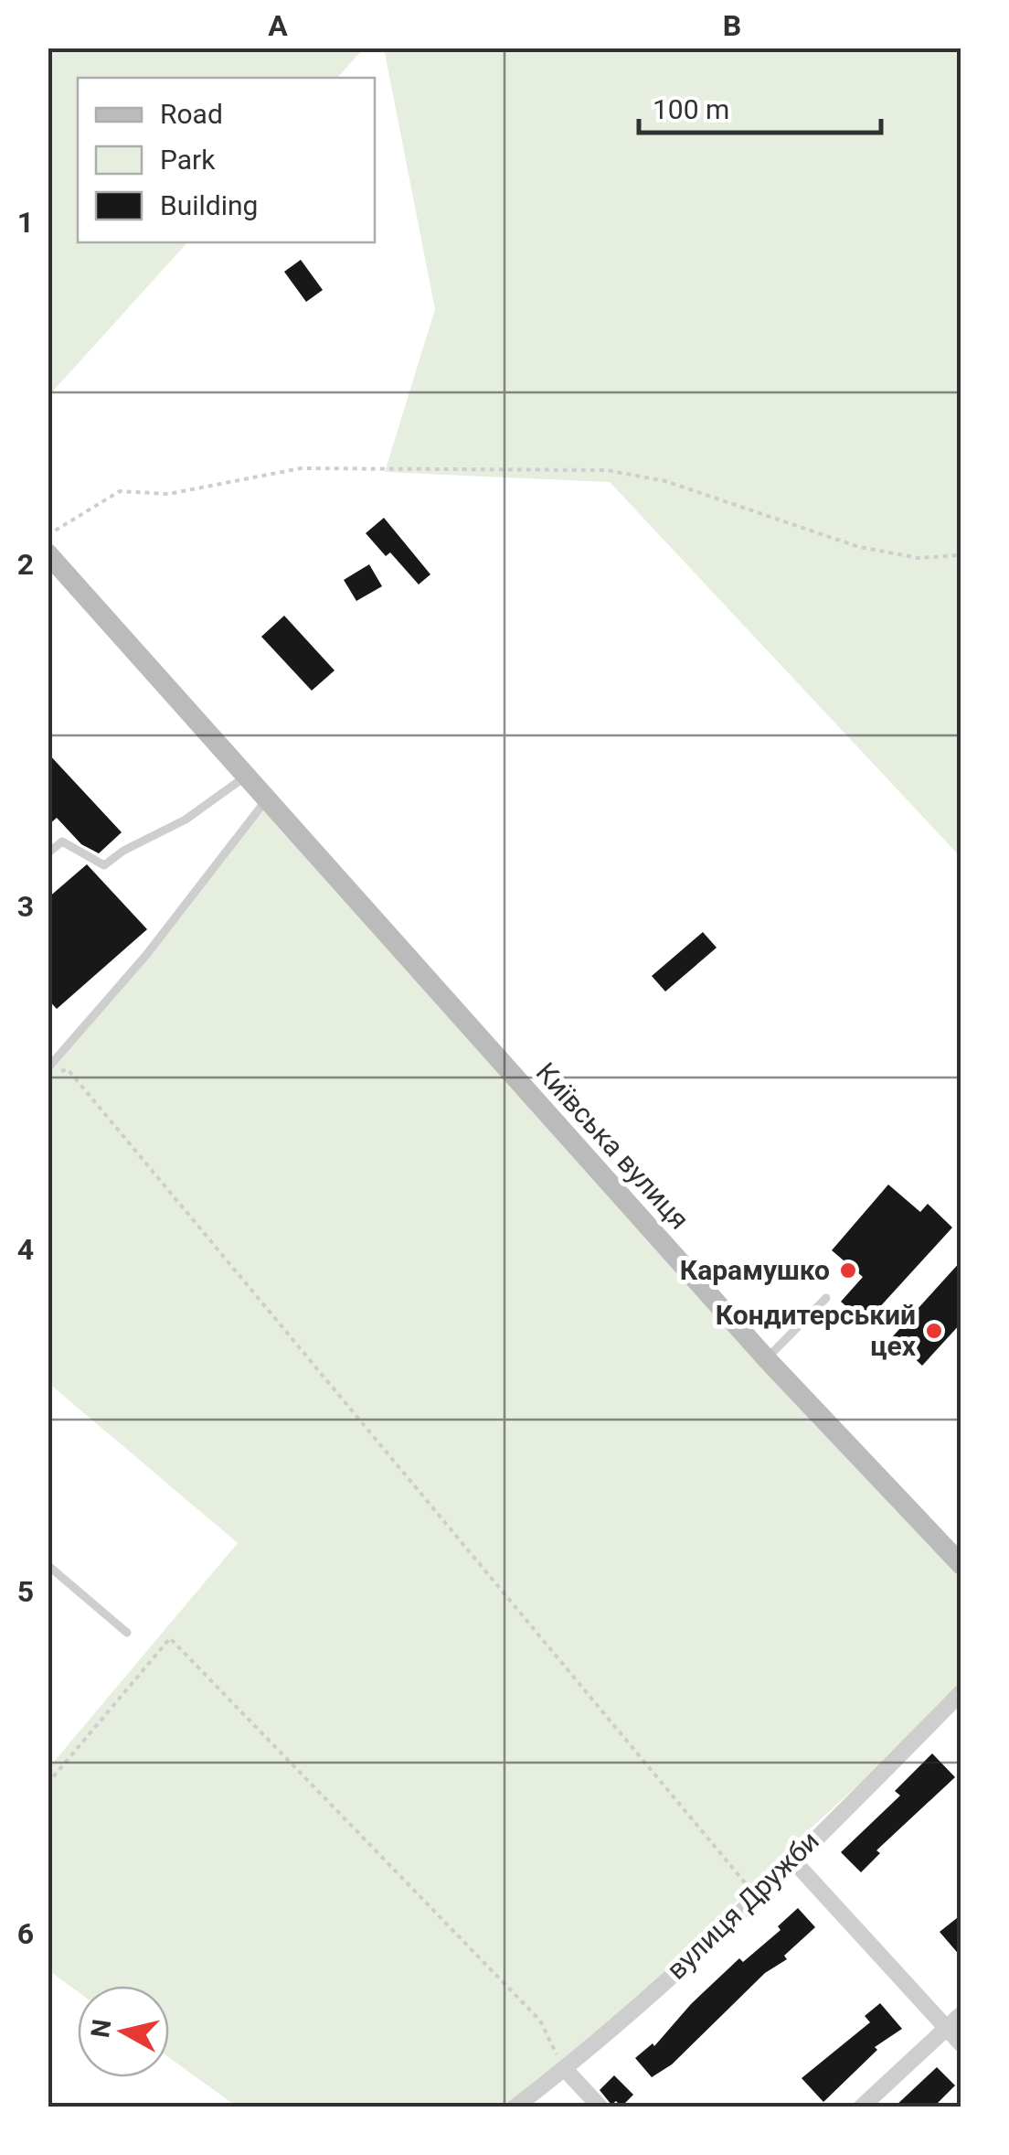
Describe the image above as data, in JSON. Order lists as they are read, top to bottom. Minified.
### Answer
{"streets":{"main road":["Київська вулиця"],"street":["вулиця Дружби"]},"places":["Карамушко","Кондитерський цех"],"legend":["Road","Park","Building"],"scale_bar":"100 m","north":"left","grid":{"columns":["A","B"],"rows":["1","2","3","4","5","6"]}}
